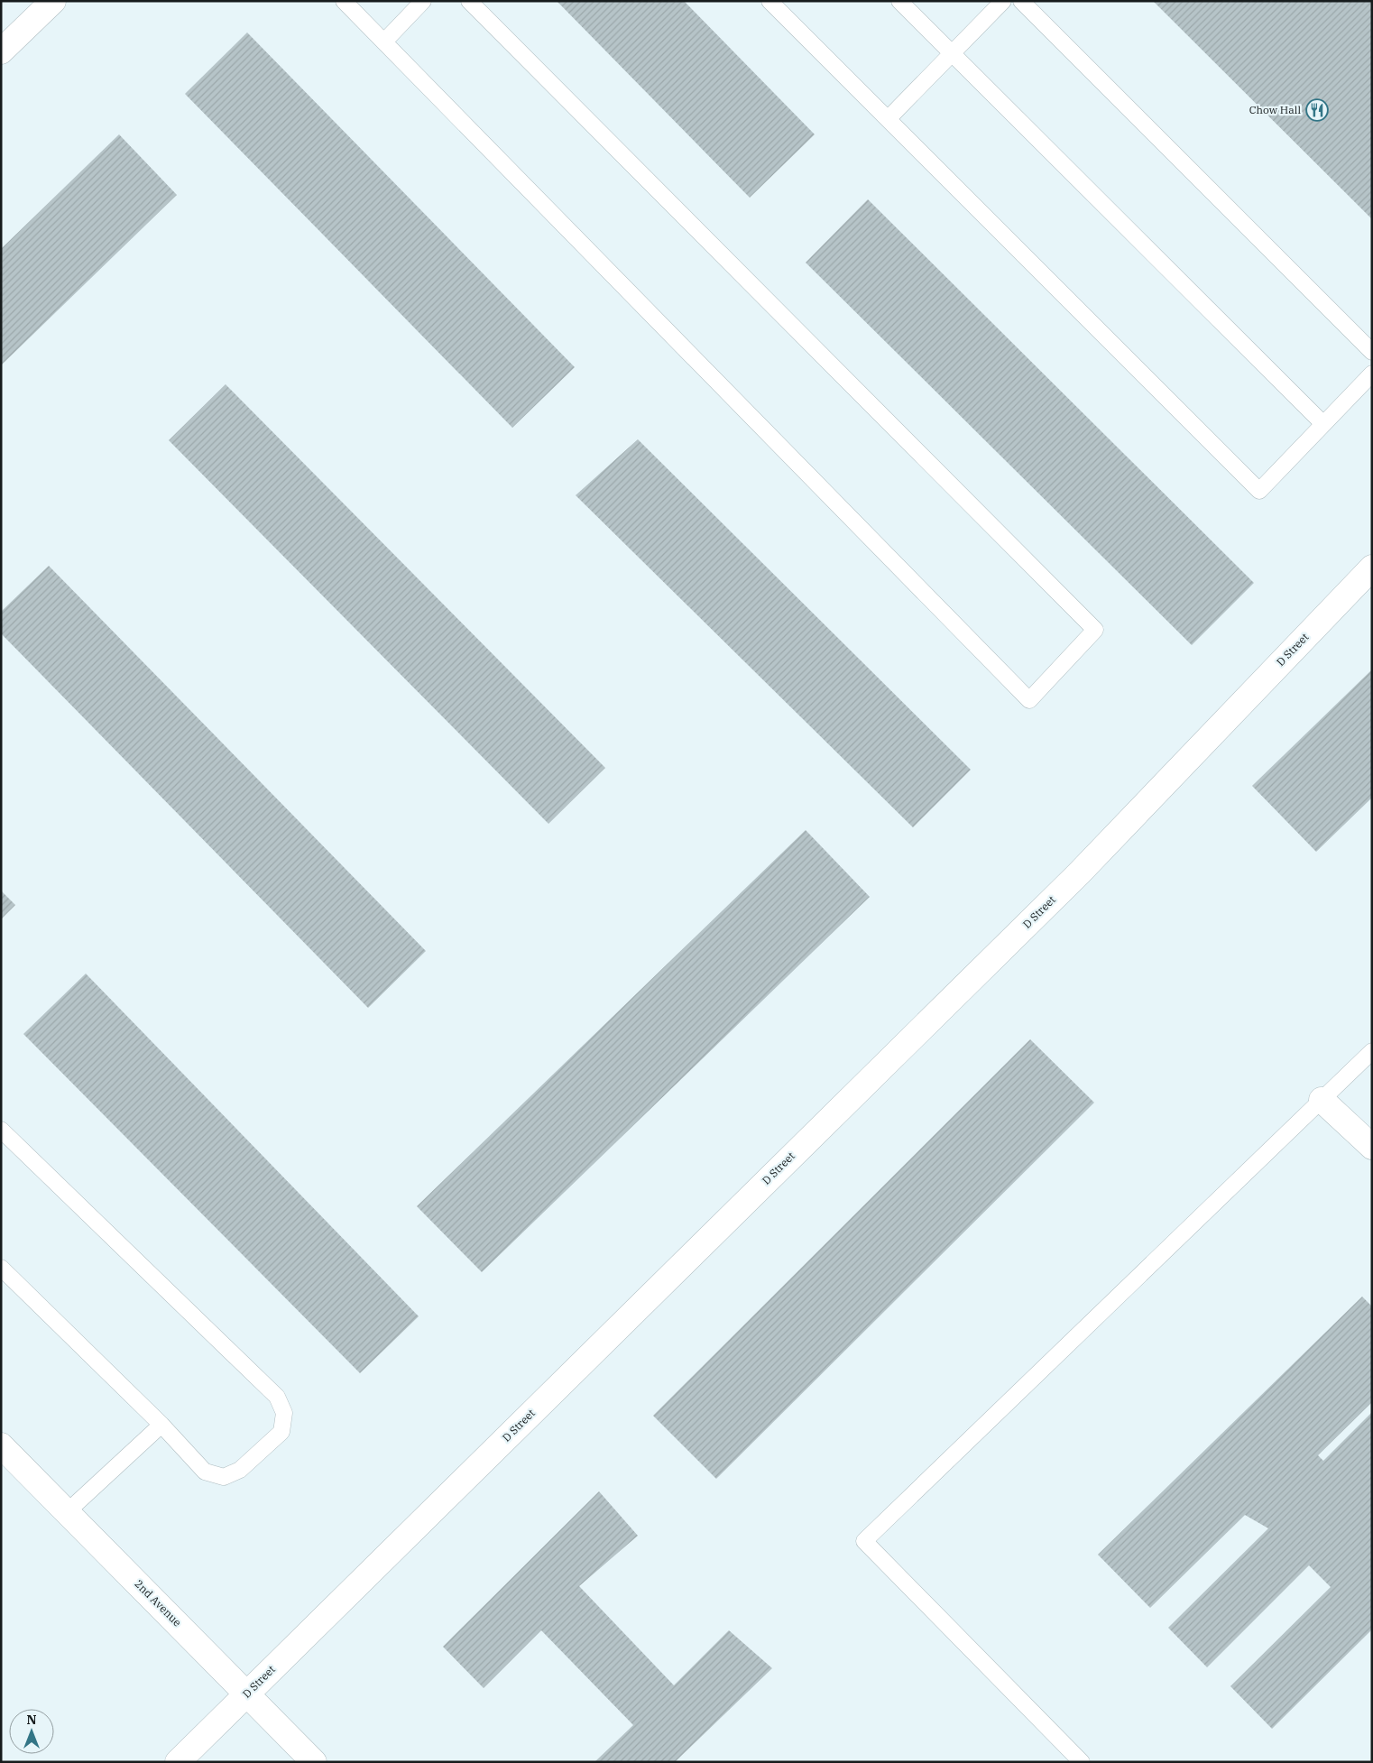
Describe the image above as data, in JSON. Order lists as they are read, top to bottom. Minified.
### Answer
{"streets":{"street":["D Street","2nd Avenue"]},"crossings":[["D Street","2nd Avenue"]],"places":{"restaurant":["Chow Hall"]},"north":"top"}
